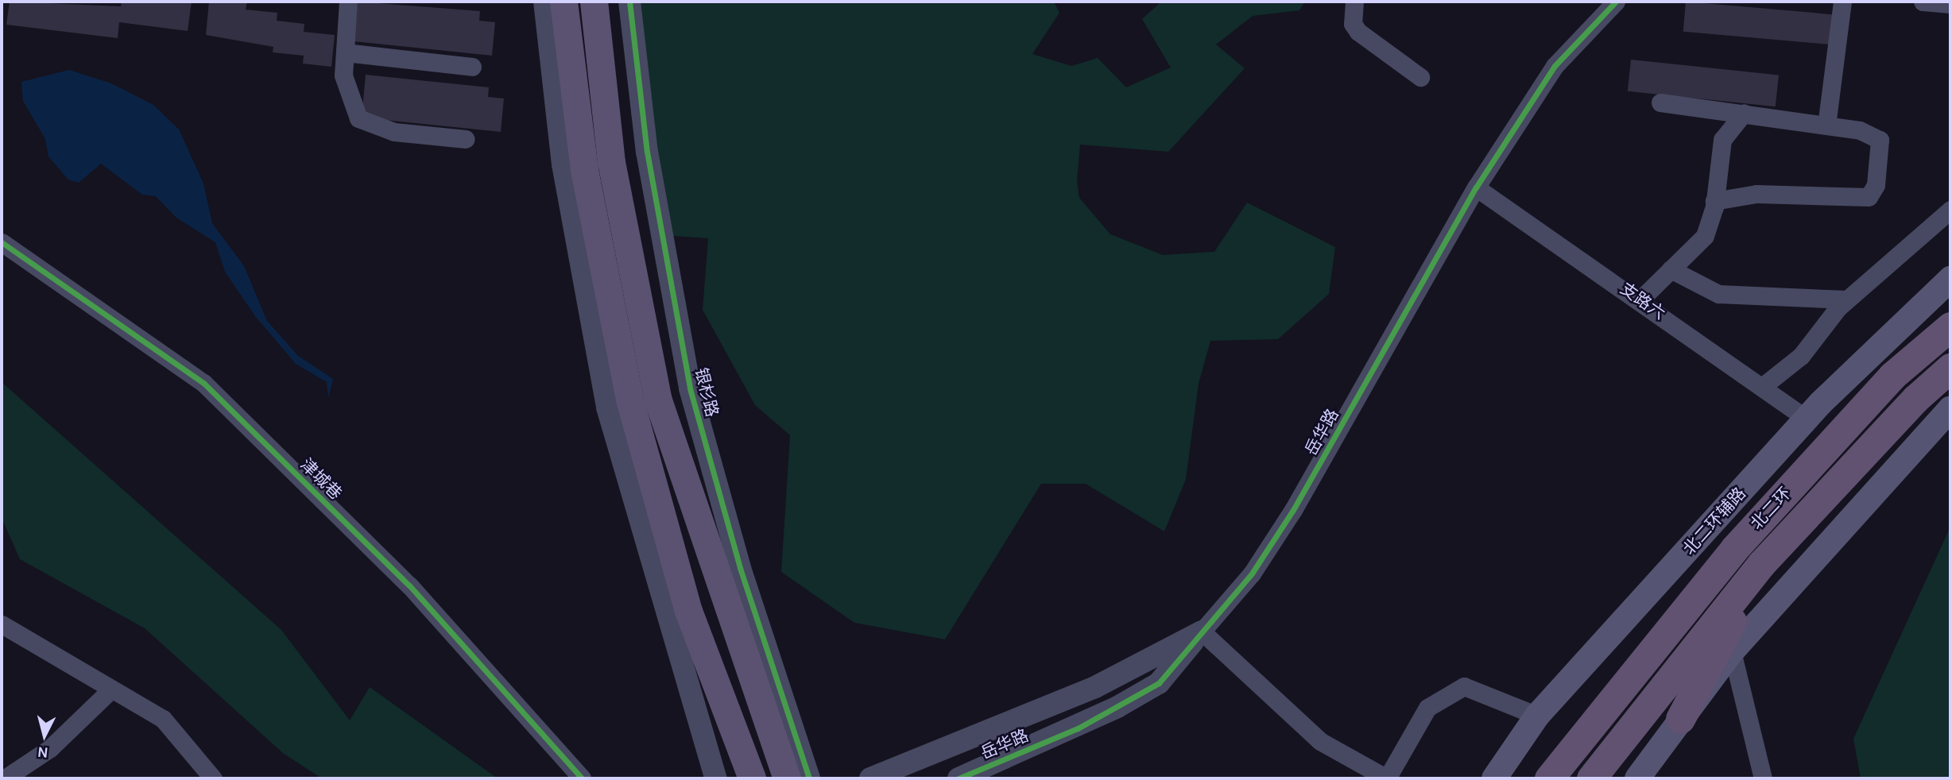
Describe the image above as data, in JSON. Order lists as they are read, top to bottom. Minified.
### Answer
{"streets":{"highway":["北二环"],"main road":["北二环辅路"],"street":["支路六","银杉路","岳华路","津城巷"]},"crossings":[["支路六","岳华路"],["支路六","北二环辅路"]],"north":"bottom"}
